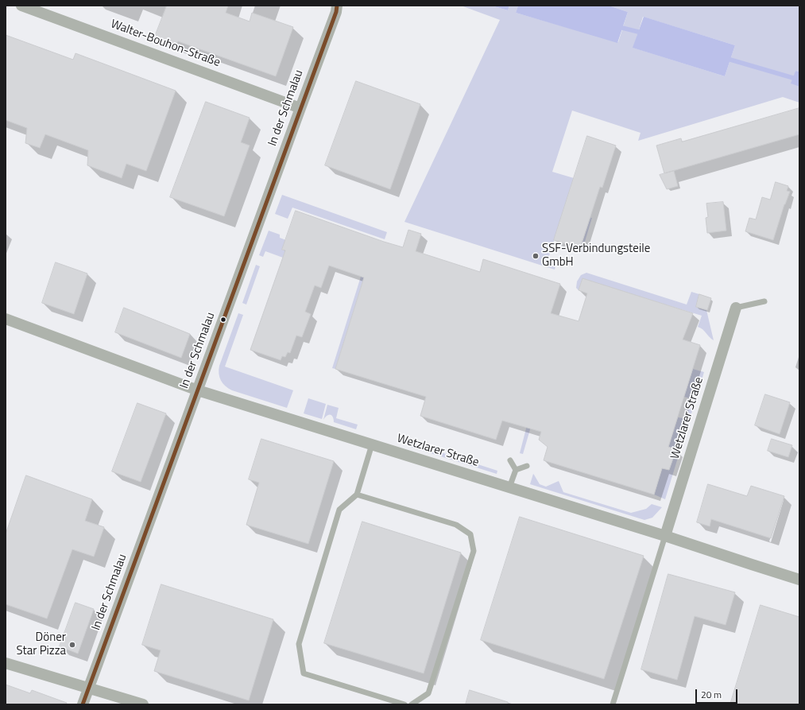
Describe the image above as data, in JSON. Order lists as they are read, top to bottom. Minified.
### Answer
{"streets":{"street":["Walter-Bouhon-Straße","In der Schmalau","Wetzlarer Straße"]},"crossings":[["Walter-Bouhon-Straße","In der Schmalau"],["In der Schmalau","Wetzlarer Straße"]],"places":["SSF-Verbindungsteile GmbH","Döner Star Pizza"],"scale_bar":"20 m"}
